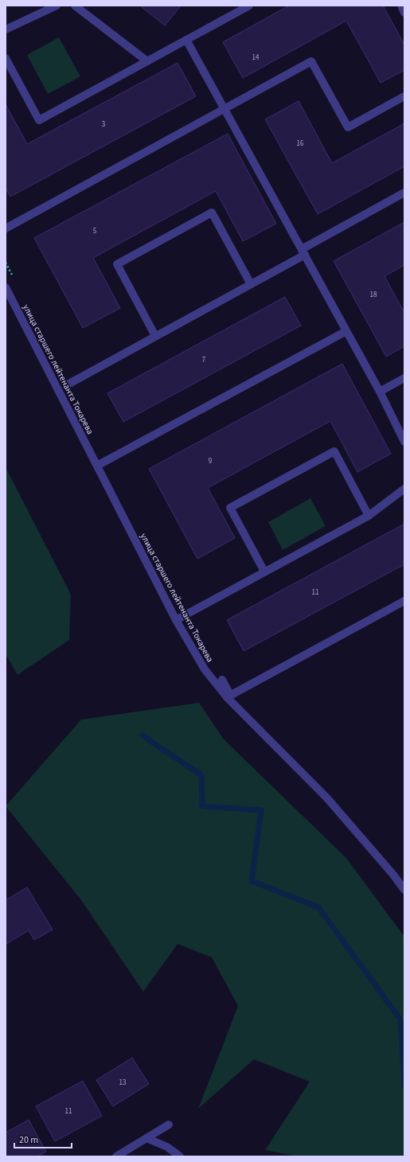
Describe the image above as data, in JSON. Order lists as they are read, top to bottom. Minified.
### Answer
{"streets":{"street":["улица старшего лейтенанта Токарева"]},"house_numbers":["14","3","16","5","18","7","9","11","13","11"],"scale_bar":"20 m"}
